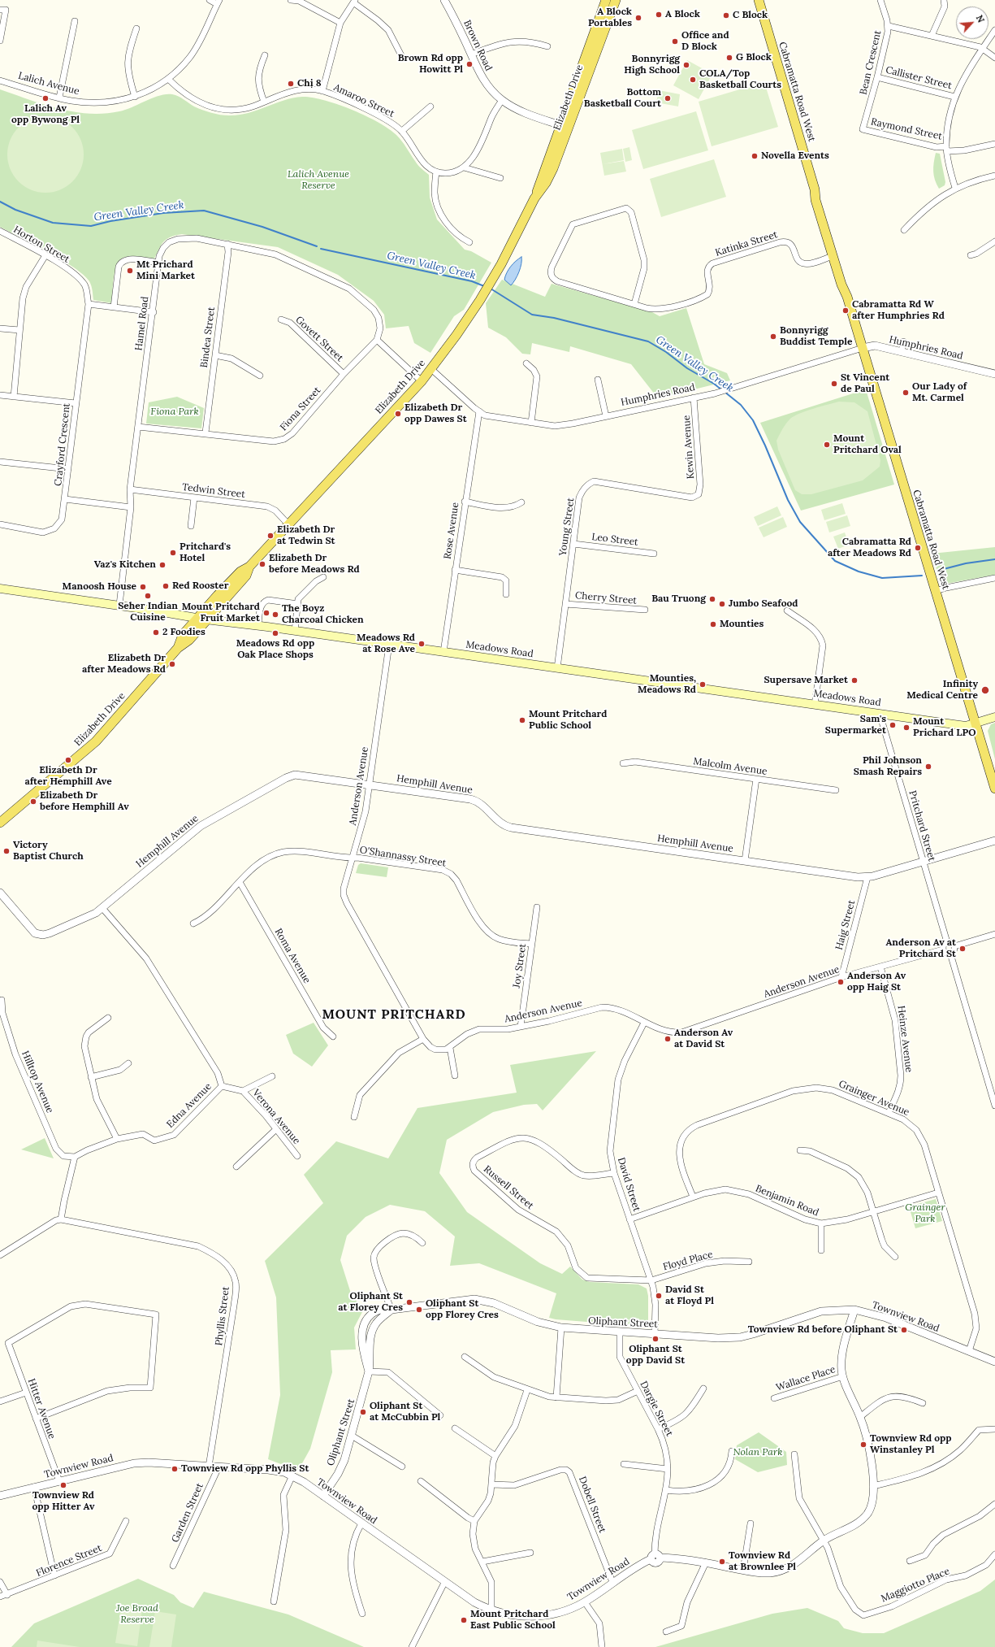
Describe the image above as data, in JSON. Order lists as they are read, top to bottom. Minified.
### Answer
{"streets":{"main road":["Cabramatta Road West","Elizabeth Drive","Meadows Road"],"street":["Brown Road","Bean Crescent","Callister Street","Lalich Avenue","Amaroo Street","Raymond Street","Katinka Street","Horton Street","Hamel Road","Bindea Street","Govett Street","Humphries Road","Fiona Street","Crayford Crescent","Kewin Avenue","Tedwin Street","Young Street","Rose Avenue","Leo Street","Cherry Street","Malcolm Avenue","Hemphill Avenue","Anderson Avenue","Pritchard Street","O'Shannassy Street","Haig Street","Roma Avenue","Joy Street","Heinze Avenue","Hilltop Avenue","Grainger Avenue","Edna Avenue","Verona Avenue","David Street","Russell Street","Benjamin Road","Floyd Place","Phyllis Street","Townview Road","Oliphant Street","Wallace Place","Hitter Avenue","Dargie Street","Dobell Street","Garden Street","Florence Street","Maggiotto Place"]},"crossings":[["Brown Road","Elizabeth Drive"],["Bean Crescent","Callister Street"],["Bean Crescent","Raymond Street"],["Lalich Avenue","Amaroo Street"],["Cabramatta Road West","Katinka Street"],["Cabramatta Road West","Humphries Road"],["Cabramatta Road West","Meadows Road"],["Elizabeth Drive","Humphries Road"],["Elizabeth Drive","Tedwin Street"],["Elizabeth Drive","Meadows Road"],["Horton Street","Crayford Crescent"],["Hamel Road","Bindea Street"],["Hamel Road","Fiona Street"],["Hamel Road","Tedwin Street"],["Hamel Road","Meadows Road"],["Bindea Street","Fiona Street"],["Govett Street","Fiona Street"],["Humphries Road","Kewin Avenue"],["Humphries Road","Rose Avenue"],["Kewin Avenue","Young Street"],["Young Street","Leo Street"],["Young Street","Cherry Street"],["Young Street","Meadows Road"],["Rose Avenue","Meadows Road"],["Meadows Road","Anderson Avenue"],["Meadows Road","Pritchard Street"],["Hemphill Avenue","Anderson Avenue"],["Hemphill Avenue","Pritchard Street"],["Hemphill Avenue","Haig Street"],["Hemphill Avenue","Edna Avenue"],["Anderson Avenue","Pritchard Street"],["Anderson Avenue","O'Shannassy Street"],["Anderson Avenue","Haig Street"],["Anderson Avenue","Joy Street"],["Anderson Avenue","Heinze Avenue"],["Anderson Avenue","David Street"],["O'Shannassy Street","Roma Avenue"],["O'Shannassy Street","Joy Street"],["Heinze Avenue","Grainger Avenue"],["Hilltop Avenue","Edna Avenue"],["Grainger Avenue","Benjamin Road"],["Grainger Avenue","Townview Road"],["Edna Avenue","Verona Avenue"],["David Street","Russell Street"],["David Street","Benjamin Road"],["David Street","Floyd Place"],["David Street","Oliphant Street"],["Russell Street","Floyd Place"],["Phyllis Street","Townview Road"],["Townview Road","Oliphant Street"],["Townview Road","Hitter Avenue"],["Townview Road","Dargie Street"],["Townview Road","Dobell Street"],["Townview Road","Garden Street"],["Oliphant Street","Dargie Street"]],"districts":["MOUNT PRITCHARD"],"water":["Green Valley Creek"],"parks":["Lalich Avenue Reserve","Fiona Park","Grainger Park","Nolan Park","Joe Broad Reserve"],"places":["A Block","C Block","A Block Portables","Office and D Block","G Block","Brown Rd opp Howitt Pl","Bonnyrigg High School","COLA/Top Basketball Courts","Chị 8","Lalich Av opp Bywong Pl","Bottom Basketball Court","Novella Events","Mt Prichard Mini Market","Cabramatta Rd W after Humphries Rd","Bonnyrigg Buddist Temple","St Vincent de Paul","Our Lady of Mt. Carmel","Elizabeth Dr opp Dawes St","Mount Pritchard Oval","Elizabeth Dr at Tedwin St","Cabramatta Rd after Meadows Rd","Pritchard's Hotel","Elizabeth Dr before Meadows Rd","Vaz's Kitchen","Red Rooster","Manoosh House","Seher Indian Cuisine","Bau Truong","Jumbo Seafood","Mount Pritchard Fruit Market","The Boyz Charcoal Chicken","Mounties","2 Foodies","Meadows Rd opp Oak Place Shops","Meadows Rd at Rose Ave","Elizabeth Dr after Meadows Rd","Supersave Market","Mounties, Meadows Rd","Infinity Medical Centre","Mount Pritchard Public School","Sam's Supermarket","Mount Prichard LPO","Elizabeth Dr after Hemphill Ave","Phil Johnson Smash Repairs","Elizabeth Dr before Hemphill Av","Victory Baptist Church","Anderson Av at Pritchard St","Anderson Av opp Haig St","Anderson Av at David St","David St at Floyd Pl","Oliphant St at Florey Cres","Oliphant St opp Florey Cres","Townview Rd before Oliphant St","Oliphant St opp David St","Oliphant St at McCubbin Pl","Townview Rd opp Winstanley Pl","Townview Rd opp Phyllis St","Townview Rd opp Hitter Av","Townview Rd at Brownlee Pl","Mount Pritchard East Public School"],"north":"top right"}
